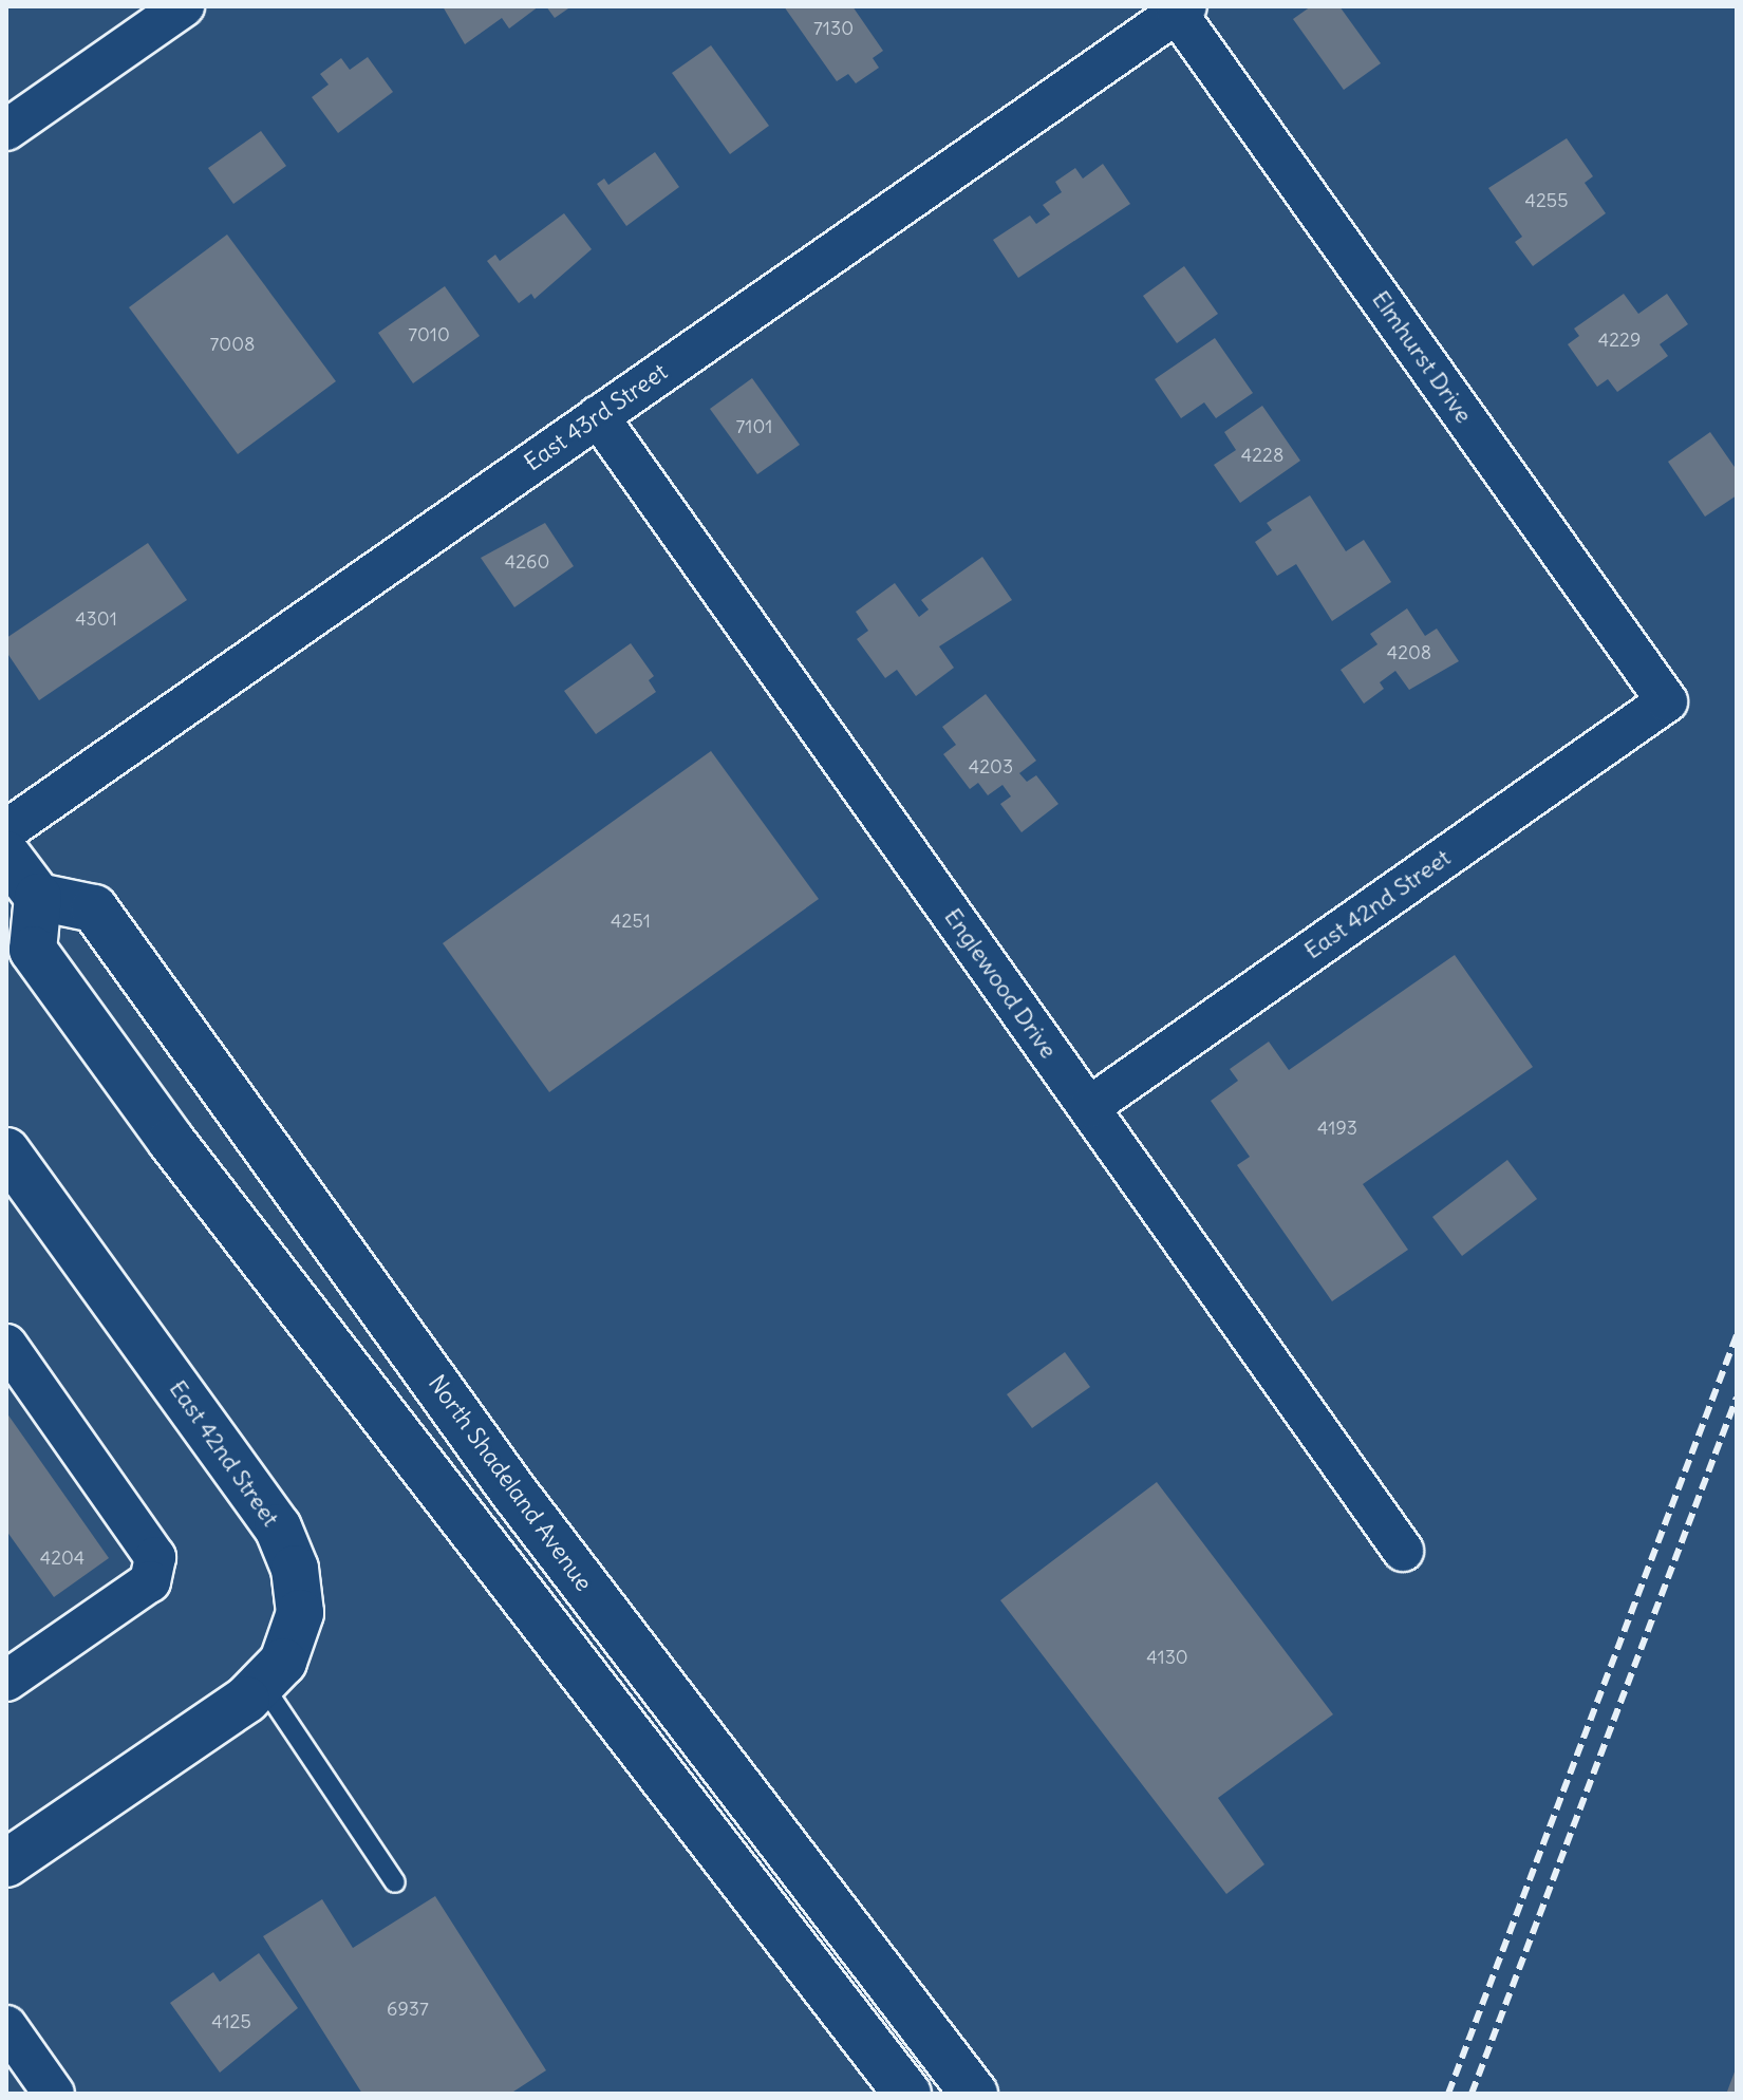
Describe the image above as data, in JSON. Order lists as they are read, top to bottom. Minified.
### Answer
{"streets":{"main road":["East 42nd Street","North Shadeland Avenue"],"street":["Elmhurst Drive","East 43rd Street","Englewood Drive"]},"crossings":[["Elmhurst Drive","East 43rd Street"],["Elmhurst Drive","East 42nd Street"],["East 43rd Street","Englewood Drive"],["East 42nd Street","Englewood Drive"]],"house_numbers":["7130","4255","7010","4229","7008","7101","4228","4260","4301","4208","4203","4251","4193","4204","4130","6937","4125"]}
